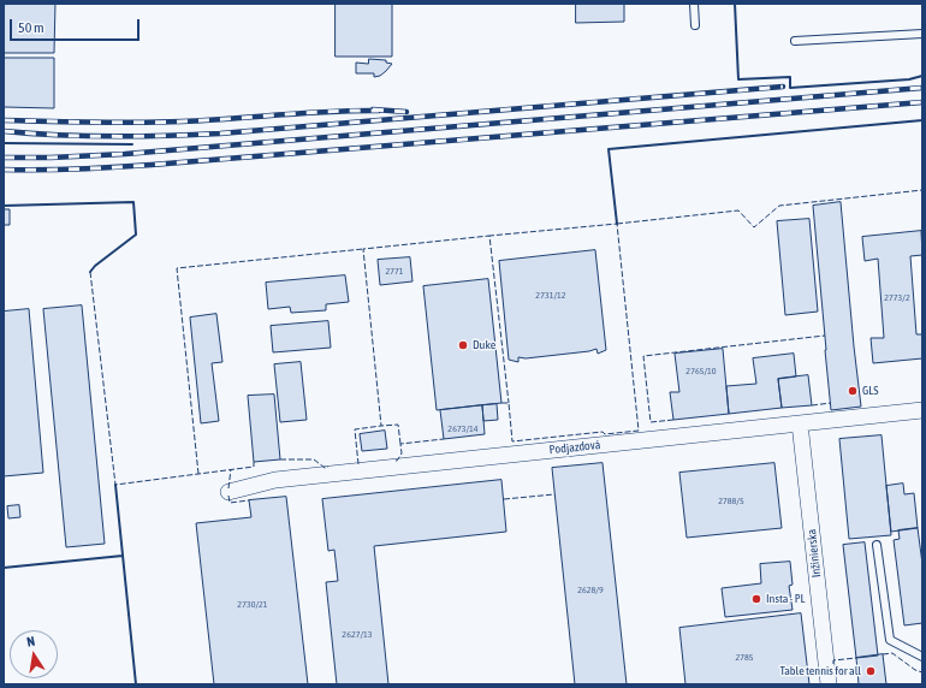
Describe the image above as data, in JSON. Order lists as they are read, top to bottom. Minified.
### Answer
{"streets":{"street":["Podjazdová","Inžinierska"]},"crossings":[["Podjazdová","Inžinierska"]],"places":["Duke","GLS","Insta - PL","Table tennis for all"],"house_numbers":["2771","2731/12","2773/2","2765/10","2673/14","2788/5","2628/9","2730/21","2627/13","2785"],"scale_bar":"50 m","north":"top"}
